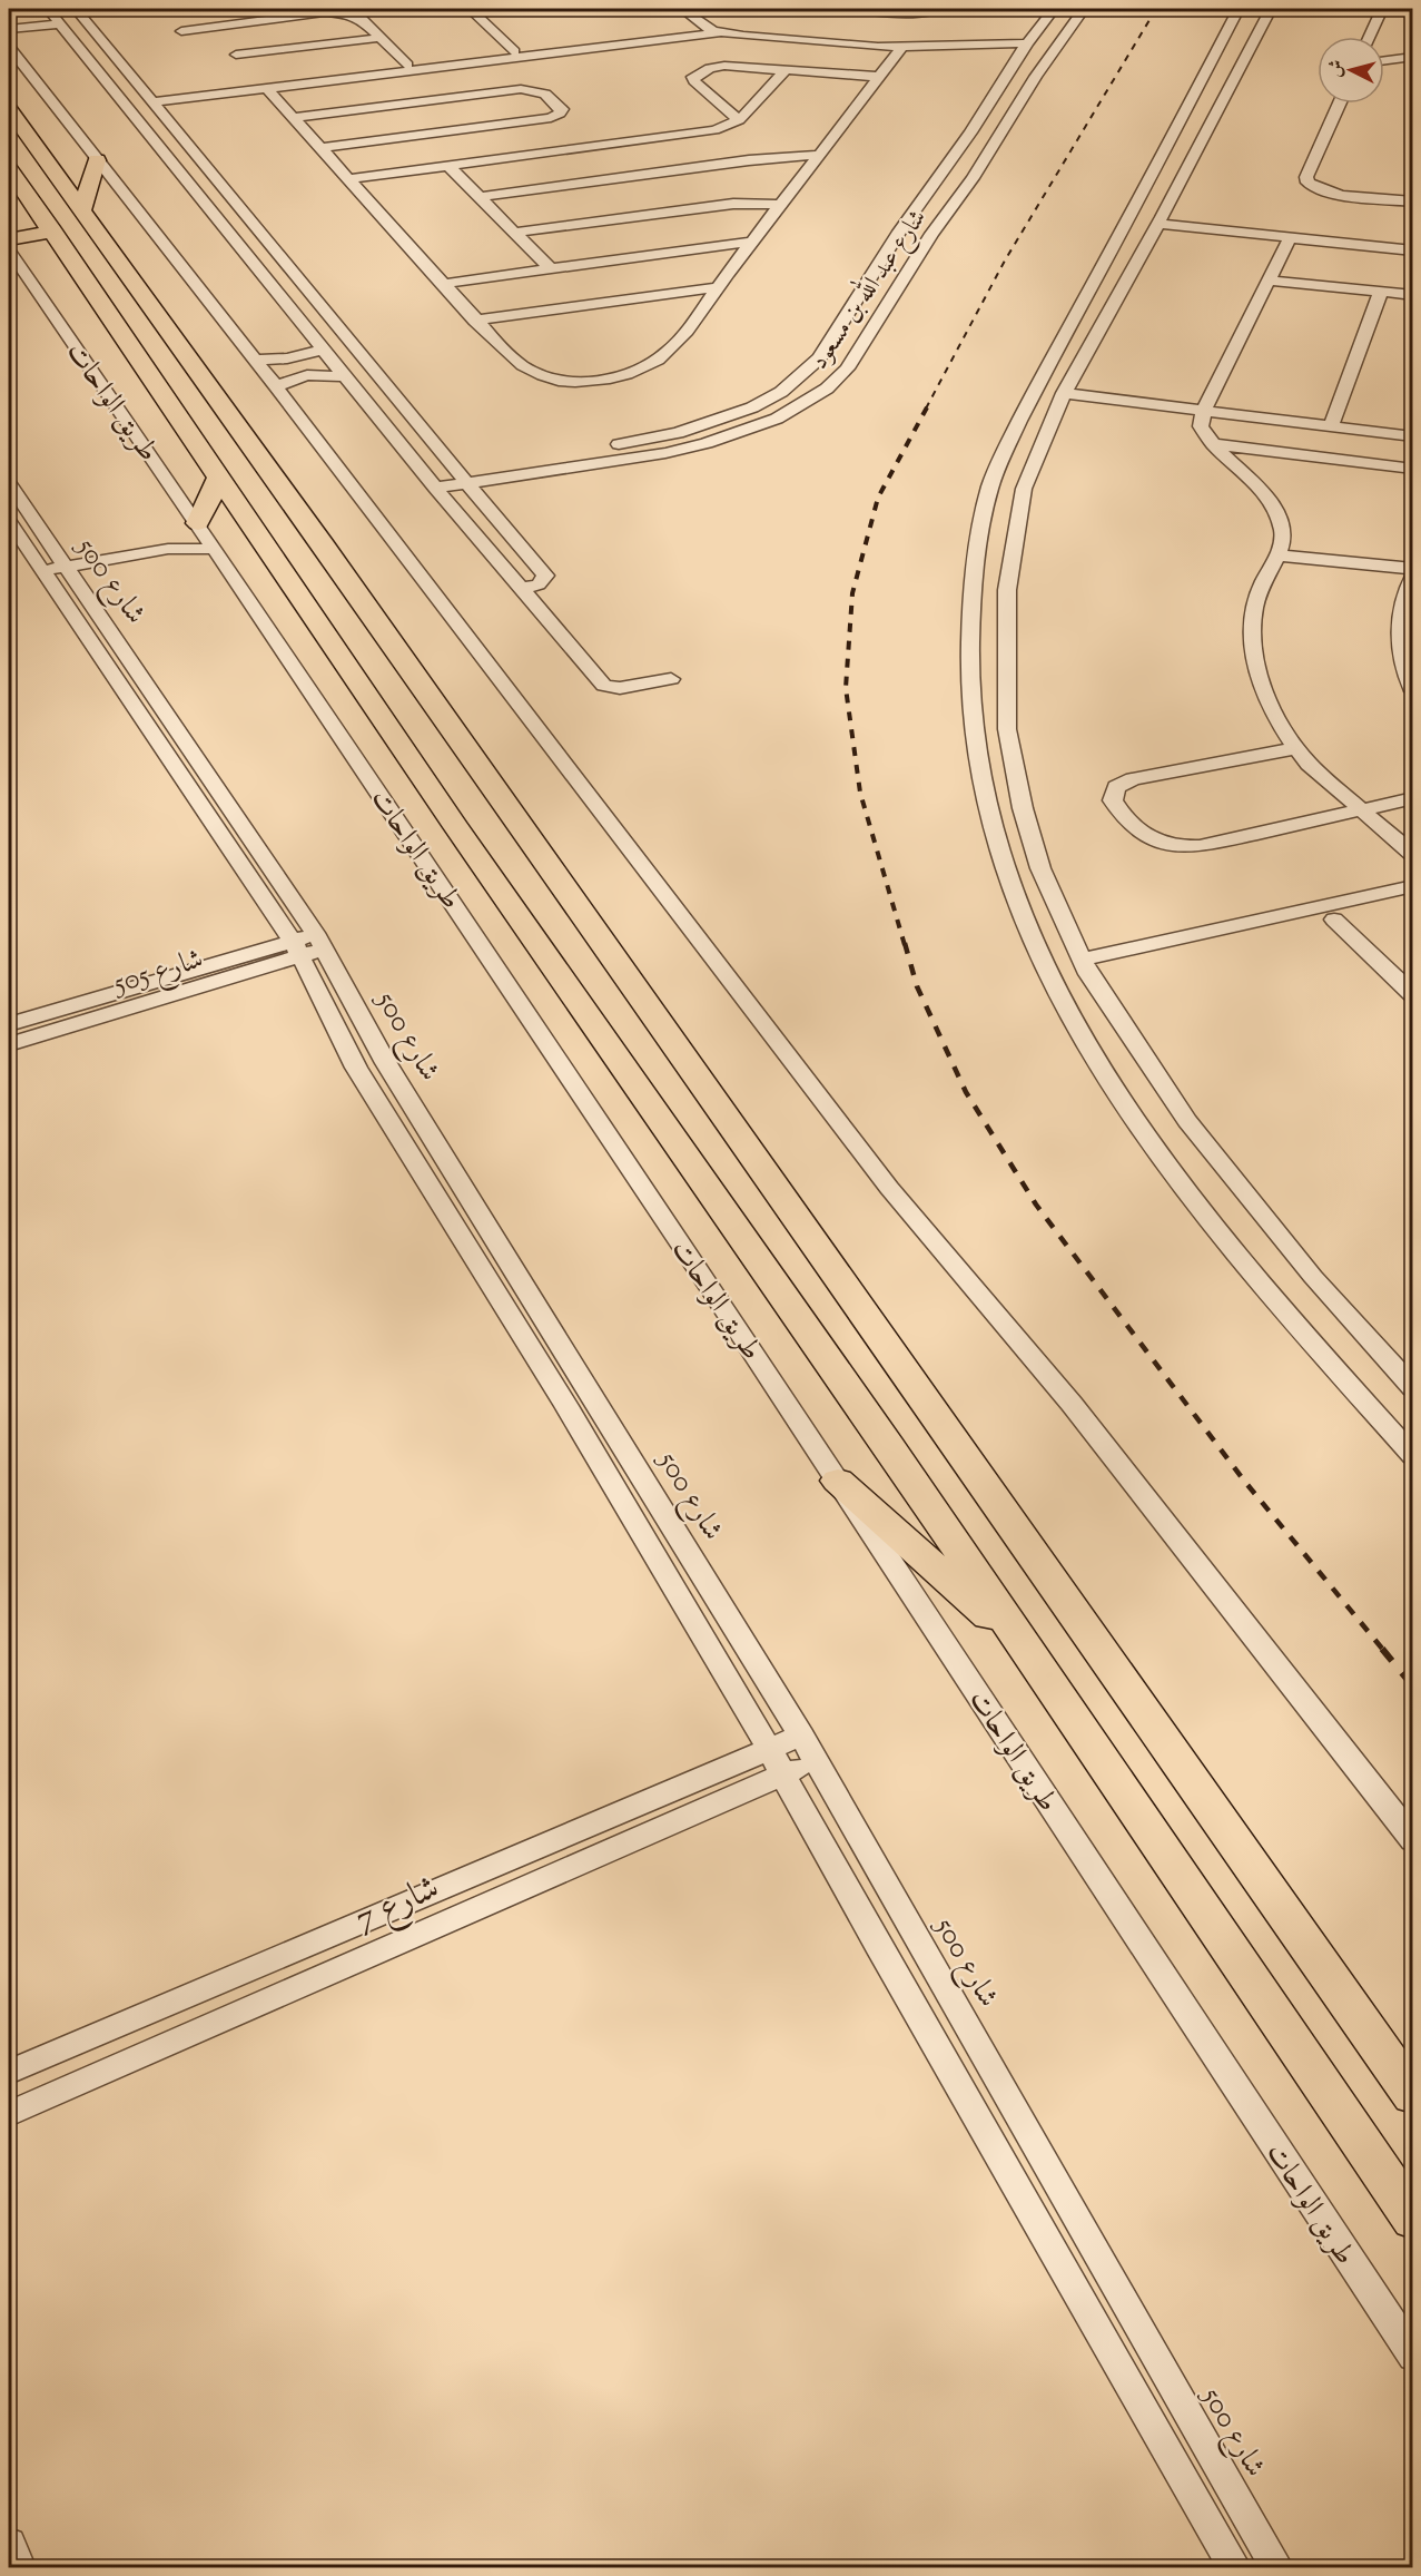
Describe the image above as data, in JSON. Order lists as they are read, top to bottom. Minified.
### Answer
{"streets":{"highway":["طريق الواحات"],"street":["شارع عبد الله بن مسعود","شارع 500","شارع 505","شارع 7"]},"crossings":[["شارع 500","شارع 505"],["شارع 500","شارع 7"]],"north":"left"}
